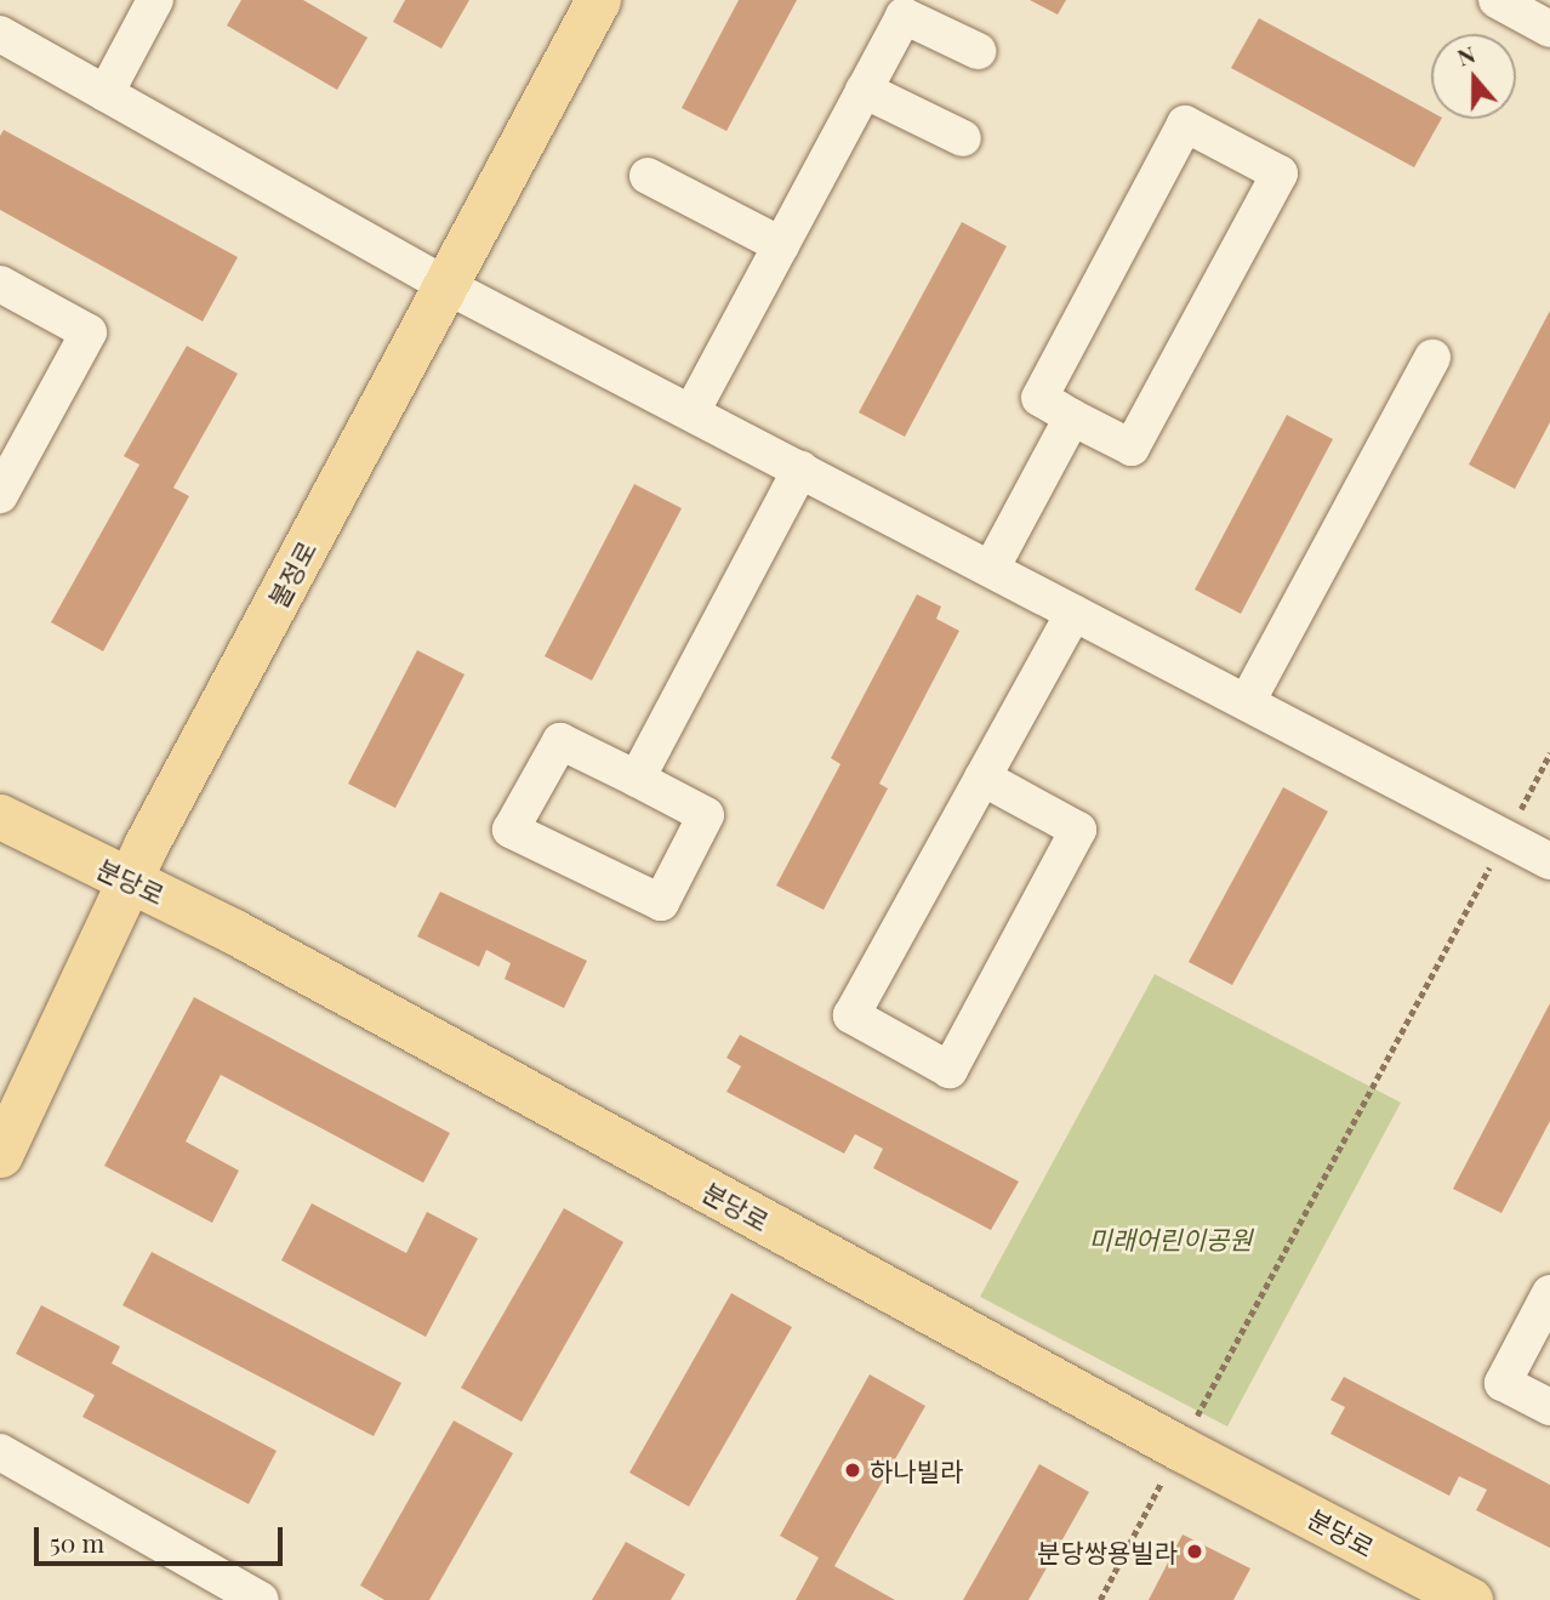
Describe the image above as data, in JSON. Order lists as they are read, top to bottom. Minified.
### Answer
{"streets":{"main road":["불정로","분당로"]},"crossings":[["불정로","분당로"]],"parks":["미래어린이공원"],"places":["하나빌라","분당쌍용빌라"],"scale_bar":"50 m","north":"top"}
